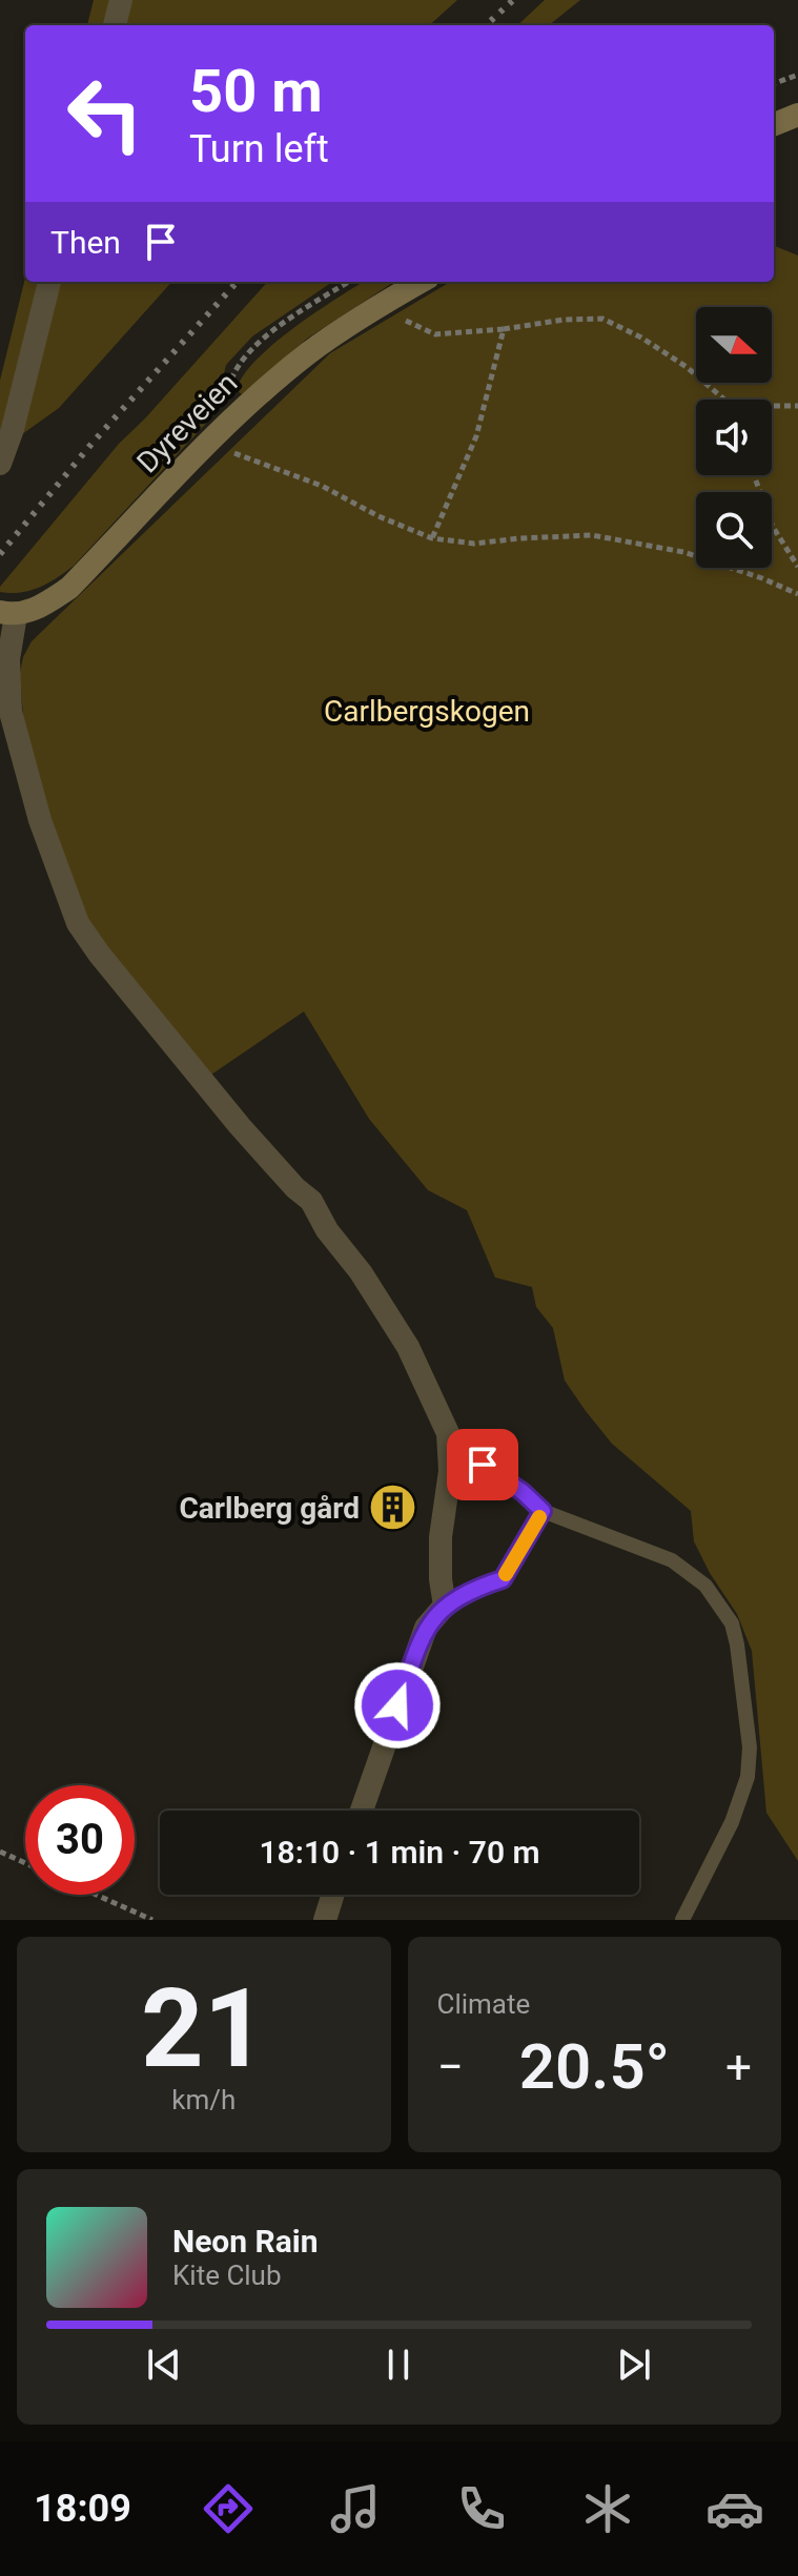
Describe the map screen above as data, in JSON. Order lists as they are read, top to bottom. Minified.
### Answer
{"streets":{"main road":["Dyreveien"]},"parks":["Carlbergskogen"],"places":{"building":["Carlberg gård"]},"north":"right","page":{"turn":["50 m","Turn left"],"then":"Then","limit":"30","trip":"18:10 · 1 min · 70 m","tile":[["21","km/h"],"Climate"],"heat":["−","20.5°","+"],"song":["Neon Rain","Kite Club"],"tabs":"18:09"}}
